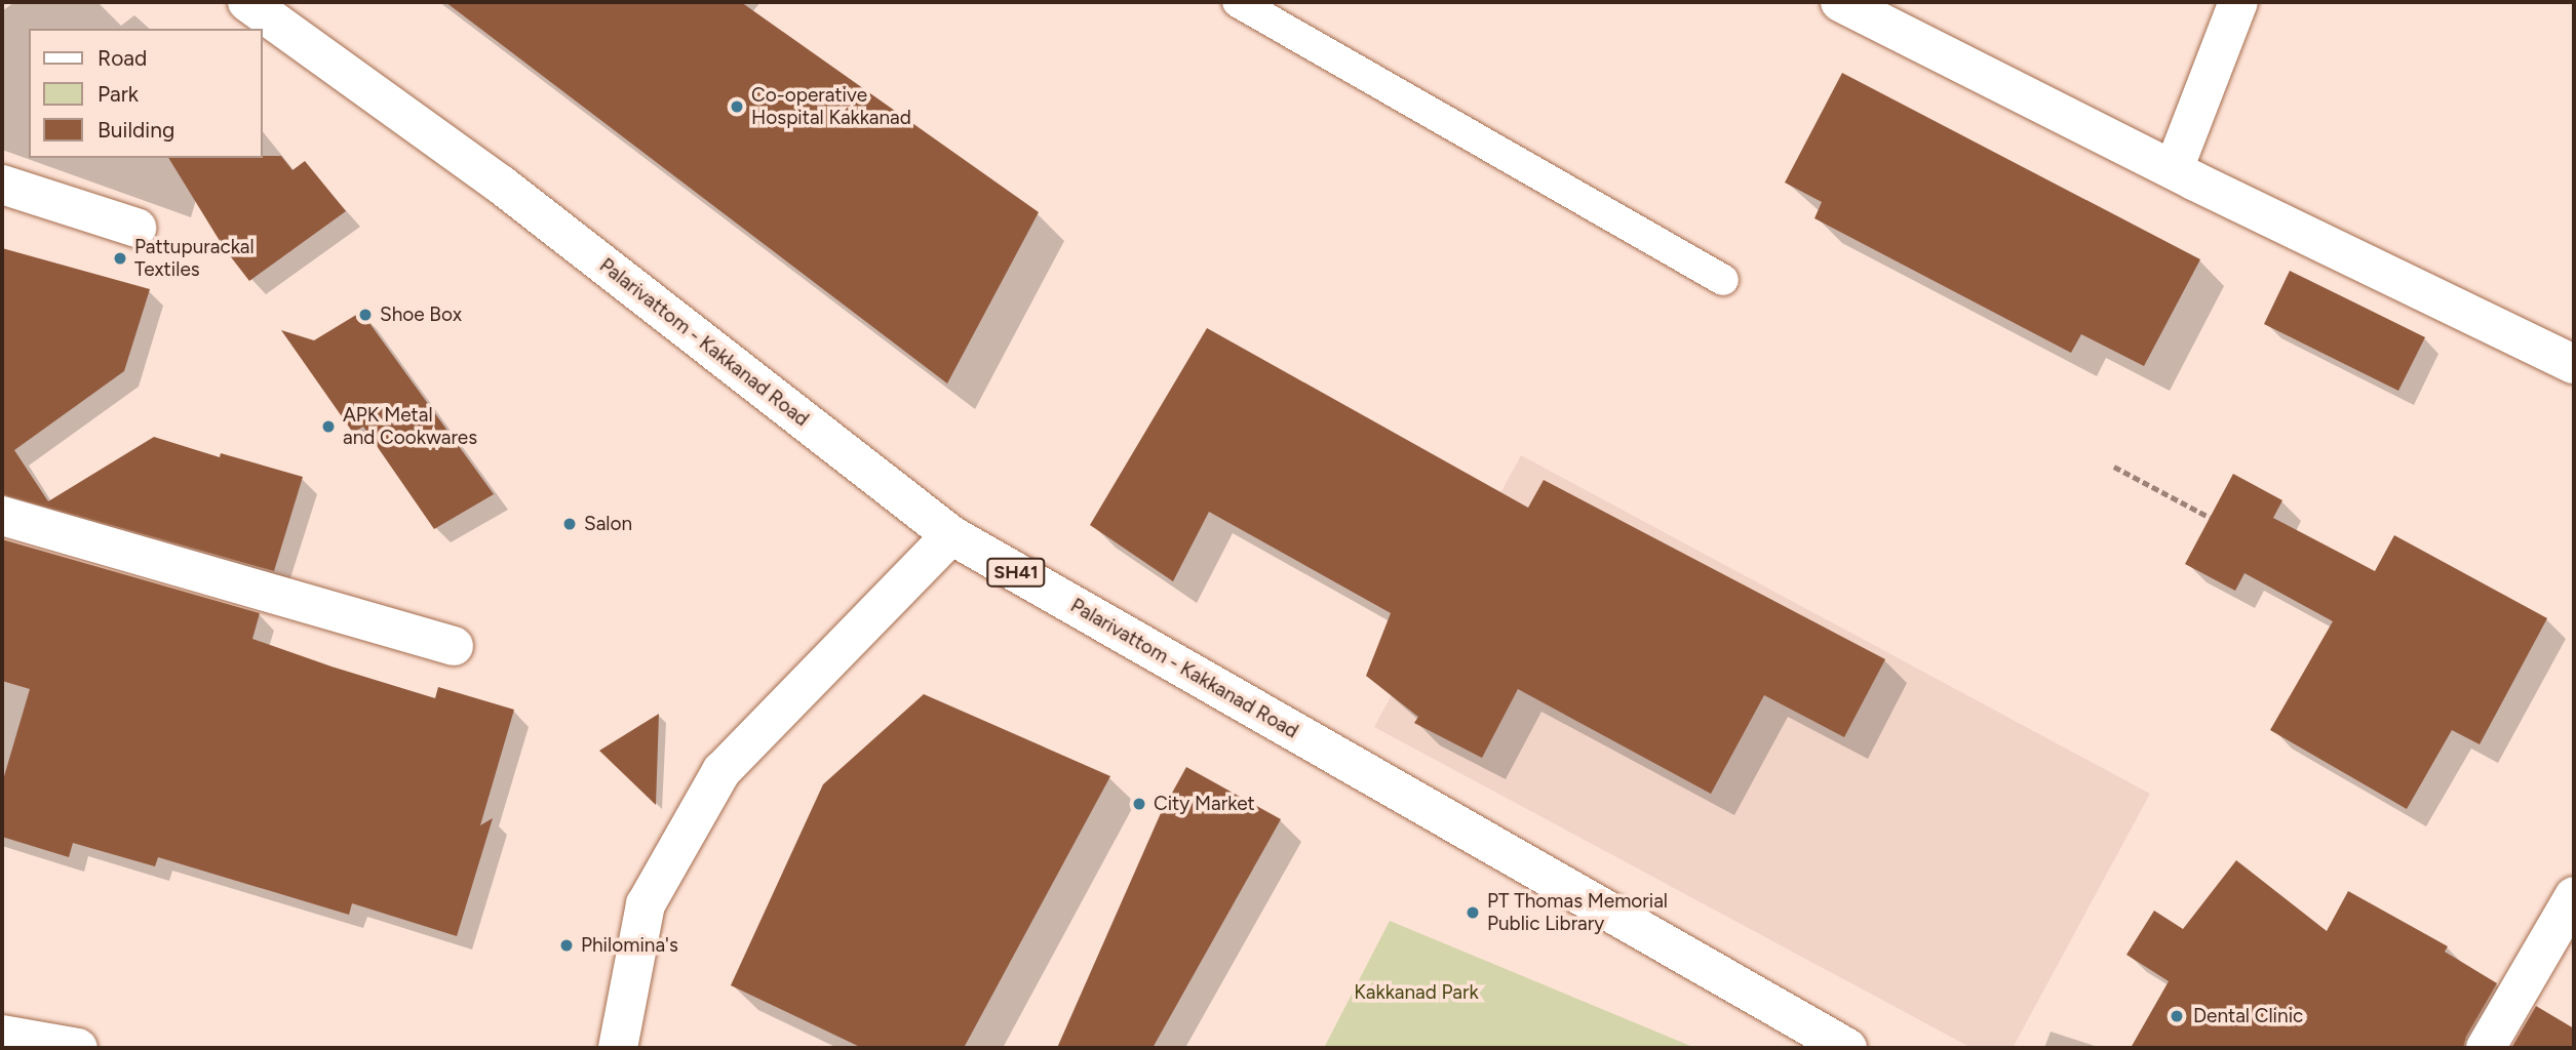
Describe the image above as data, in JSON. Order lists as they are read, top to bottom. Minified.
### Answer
{"streets":{"street":["Palarivattom - Kakkanad Road","SH41"]},"parks":["Kakkanad Park"],"places":["Co-operative Hospital Kakkanad","Pattupurackal Textiles","Shoe Box","APK Metal and Cookwares","Salon","City Market","PT Thomas Memorial Public Library","Philomina's","Dental Clinic"],"legend":["Road","Park","Building"]}
